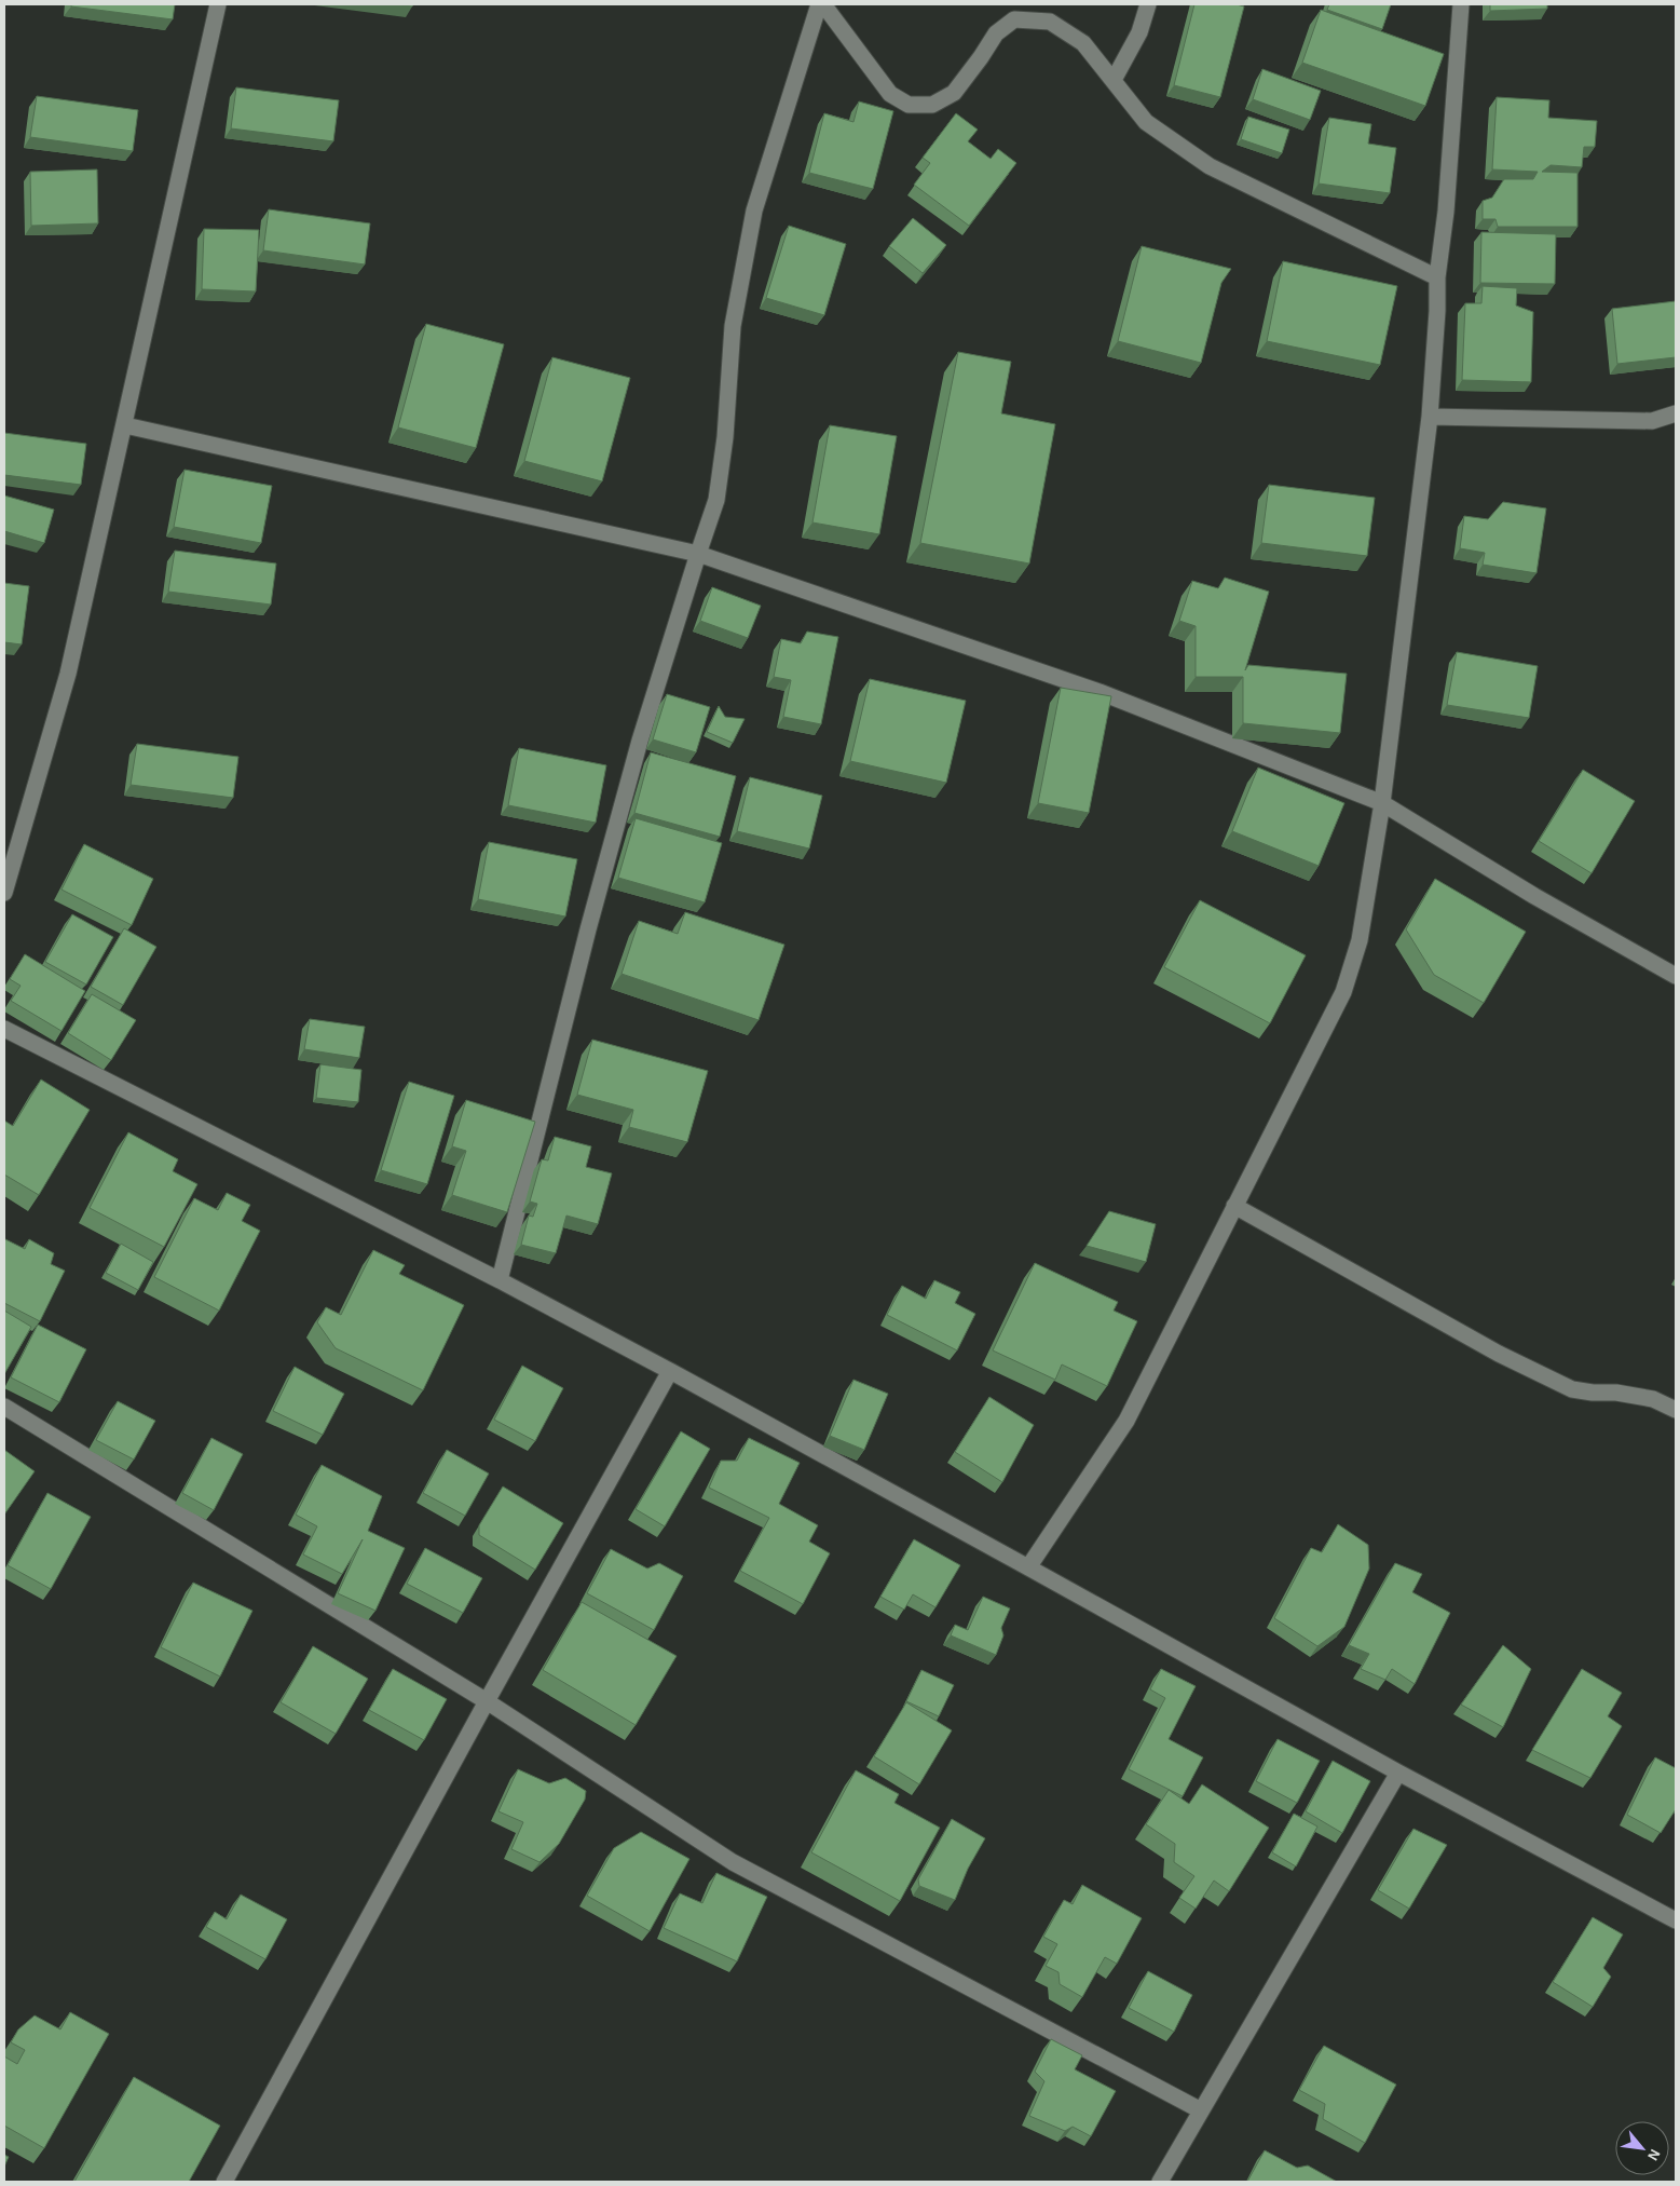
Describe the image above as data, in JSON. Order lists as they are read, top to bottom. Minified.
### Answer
{"north":"bottom right"}
